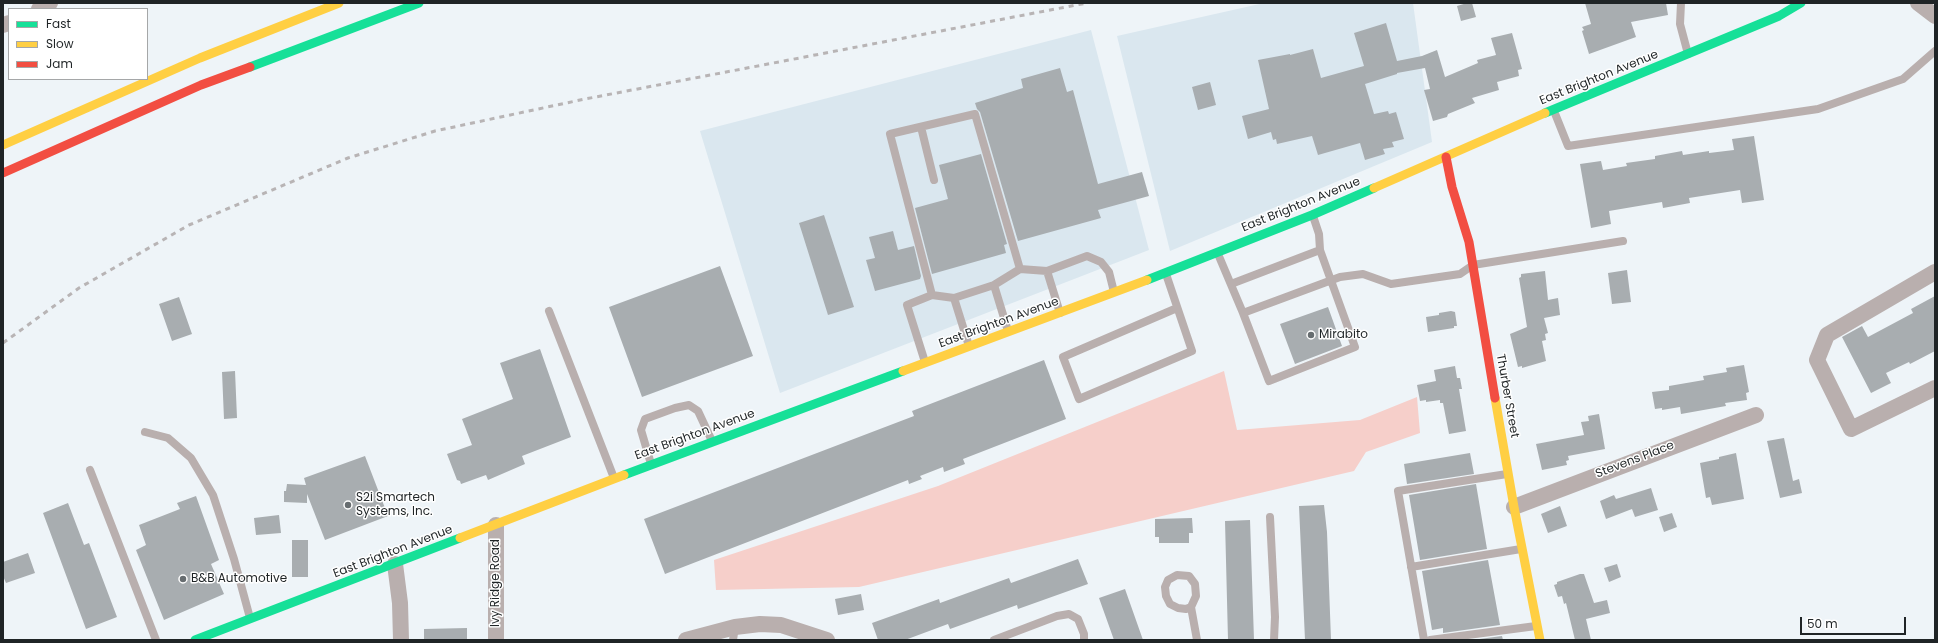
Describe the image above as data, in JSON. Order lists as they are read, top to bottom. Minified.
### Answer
{"streets":{"main road":["East Brighton Avenue","Thurber Street"],"street":["Stevens Place","Ivy Ridge Road"]},"crossings":[["East Brighton Avenue","Thurber Street"],["East Brighton Avenue","Ivy Ridge Road"],["Thurber Street","Stevens Place"]],"places":["Mirabito","S2i Smartech Systems, Inc.","B&B Automotive"],"legend":["Fast","Slow","Jam"],"scale_bar":"50 m"}
